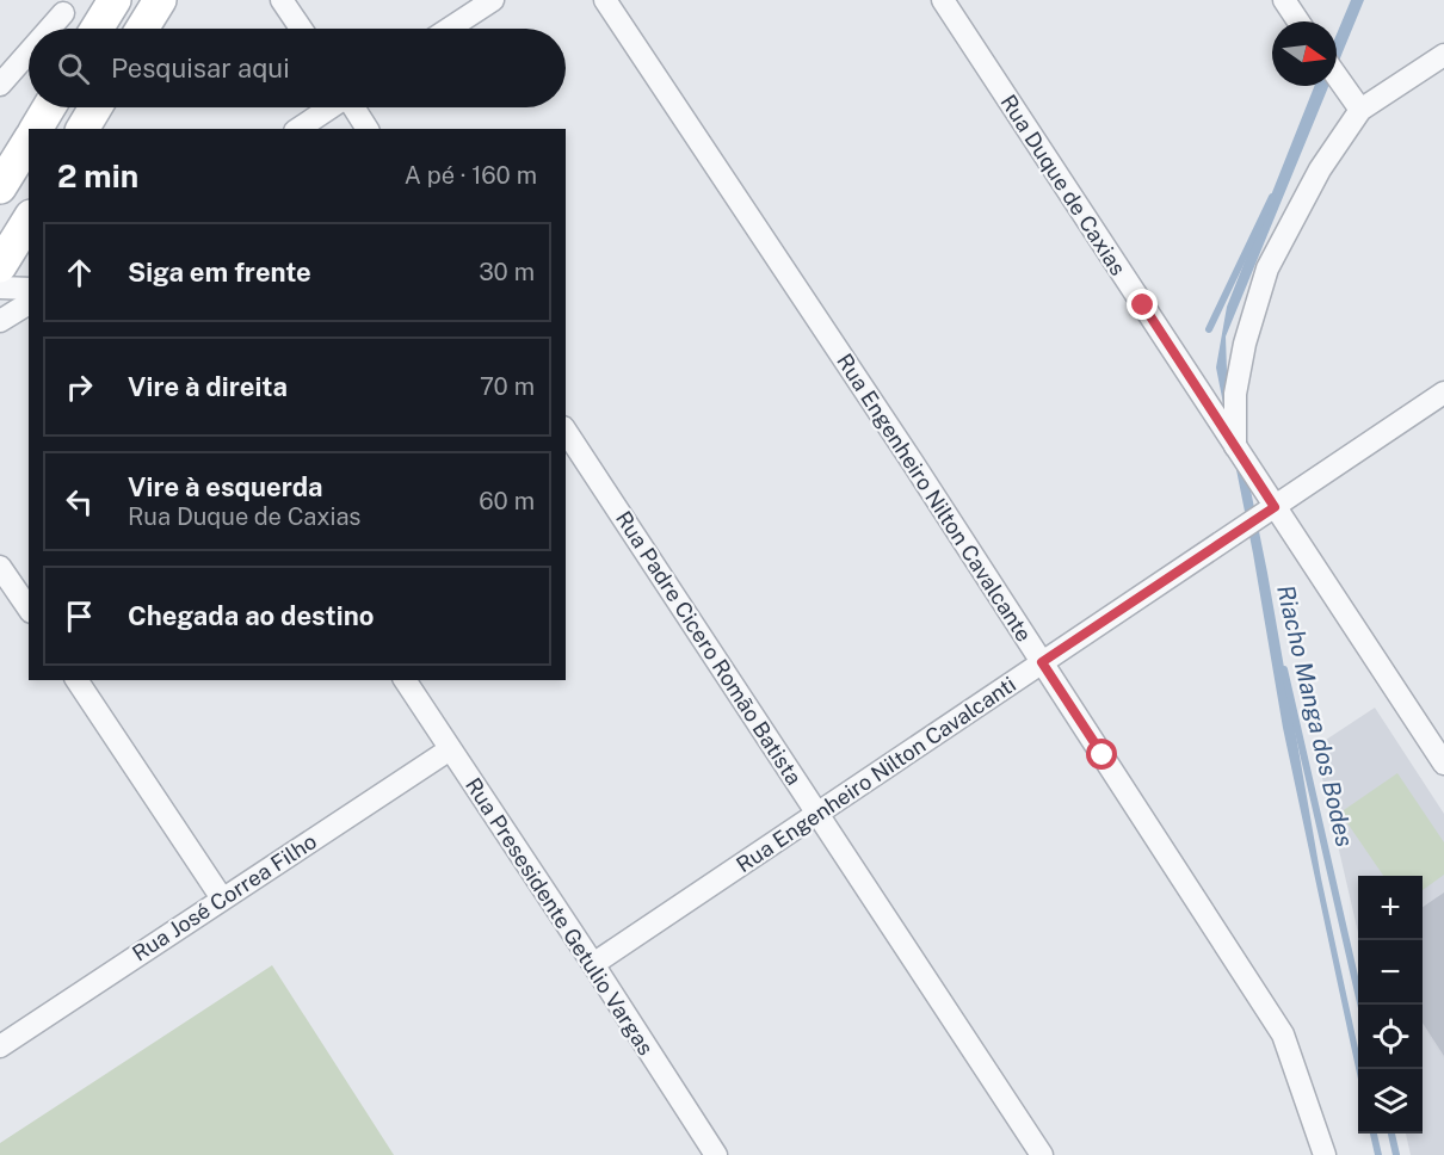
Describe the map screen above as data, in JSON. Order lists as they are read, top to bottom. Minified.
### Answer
{"streets":{"street":["Rua Duque de Caxias","Rua Engenheiro Nilton Cavalcante","Rua Padre Cicero Romão Batista","Rua Engenheiro Nilton Cavalcanti","Rua José Correa Filho","Rua Presesidente Getulio Vargas"]},"crossings":[["Rua Duque de Caxias","Rua Engenheiro Nilton Cavalcanti"],["Rua Engenheiro Nilton Cavalcante","Rua Engenheiro Nilton Cavalcanti"],["Rua Padre Cicero Romão Batista","Rua Engenheiro Nilton Cavalcanti"],["Rua Engenheiro Nilton Cavalcanti","Rua Presesidente Getulio Vargas"],["Rua José Correa Filho","Rua Presesidente Getulio Vargas"]],"water":["Riacho Manga dos Bodes"],"north":"right","page":{"search":"Pesquisar aqui","heading":["2 min","A pé · 160 m"],"list":[["Siga em frente","30 m"],["Vire à direita","70 m"],["Vire à esquerda","Rua Duque de Caxias","60 m"],"Chegada ao destino"],"map_buttons":["+","−"]}}
